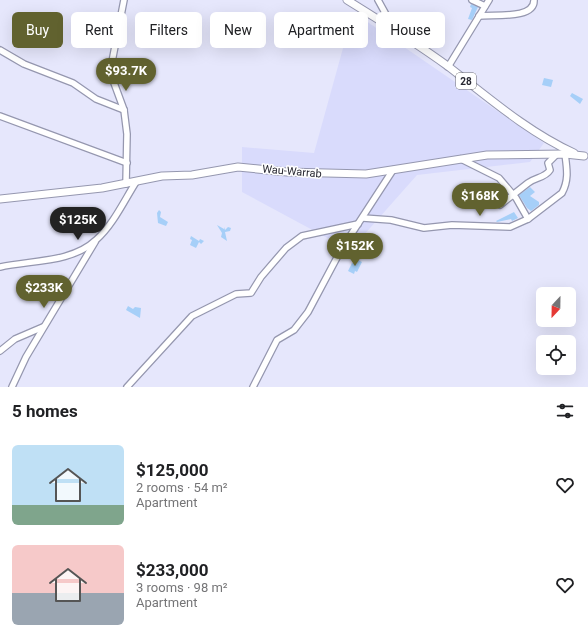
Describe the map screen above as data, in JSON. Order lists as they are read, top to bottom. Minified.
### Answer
{"streets":{"main road":["28","Wau-Warrab"]},"crossings":[["28","Wau-Warrab"]],"north":"bottom","page":{"chip":["Buy","Rent","Filters","New","Apartment","House"],"price":["$93.7K","$168K","$125K","$152K","$233K"],"heading":"5 homes","list":[{"name":"$125,000","note":"2 rooms · 54 m² · Apartment"},{"name":"$233,000","note":"3 rooms · 98 m² · Apartment"}]}}
